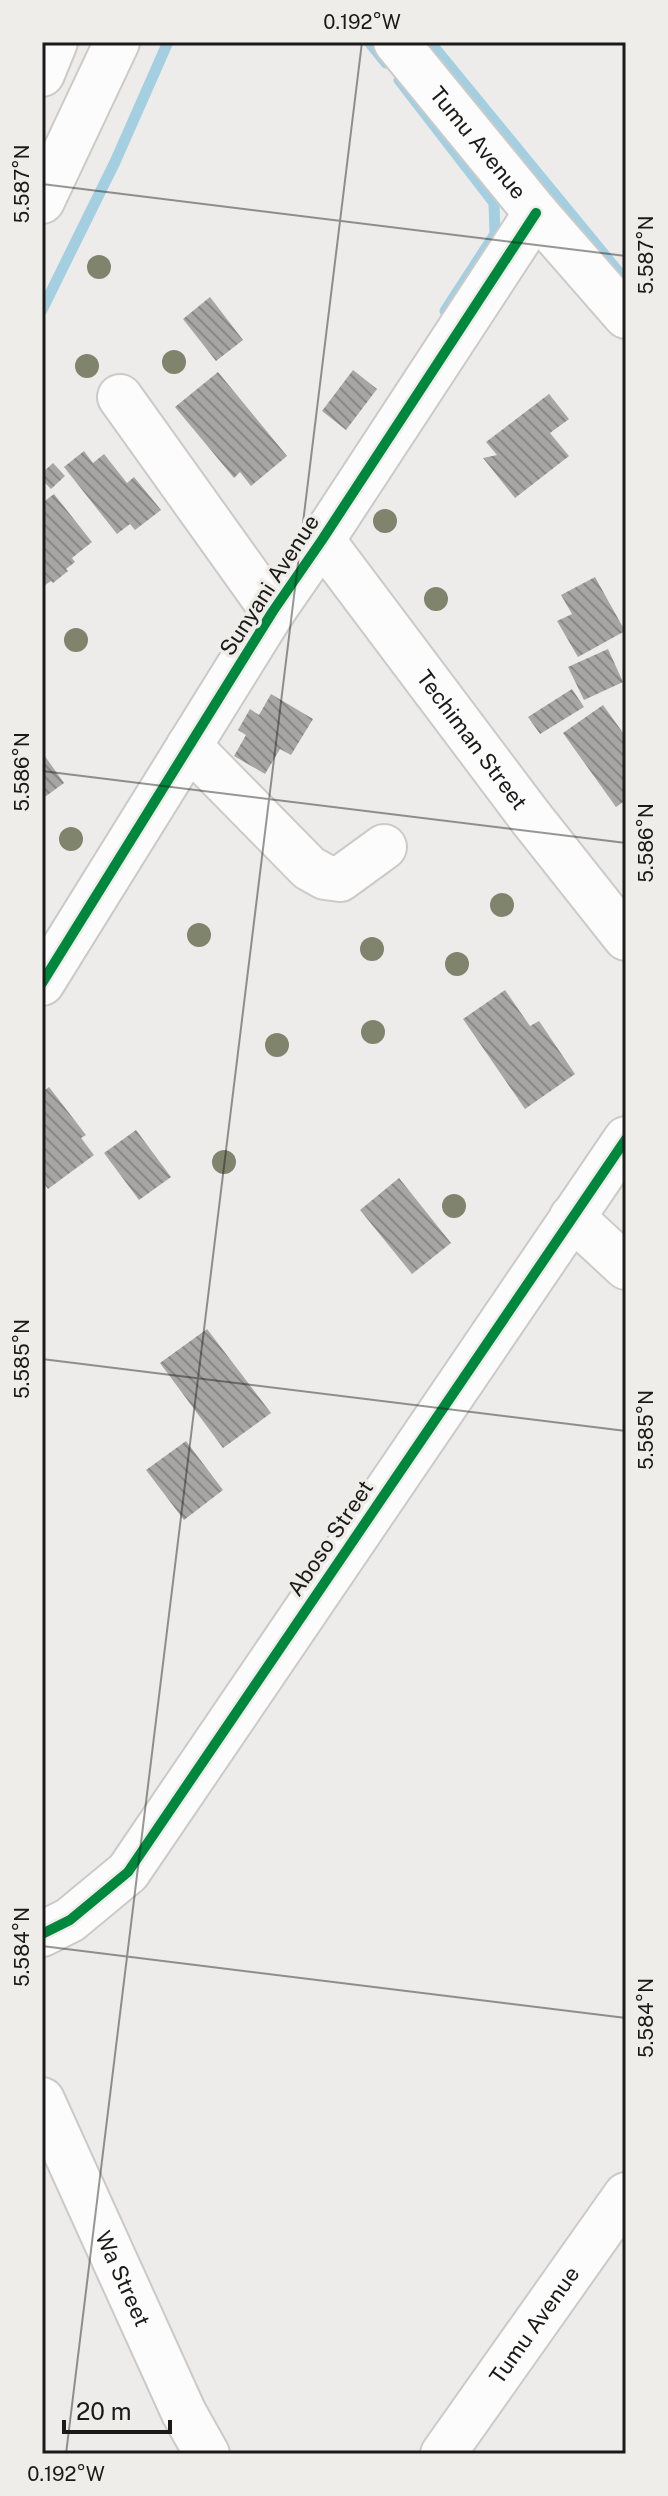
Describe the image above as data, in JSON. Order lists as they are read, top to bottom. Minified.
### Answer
{"streets":{"street":["Tumu Avenue","Sunyani Avenue","Techiman Street","Aboso Street","Wa Street"]},"crossings":[["Tumu Avenue","Sunyani Avenue"],["Sunyani Avenue","Techiman Street"]],"scale_bar":"20 m","coordinates":["0.192°W","5.587°N","5.586°N","5.585°N","5.584°N"]}
